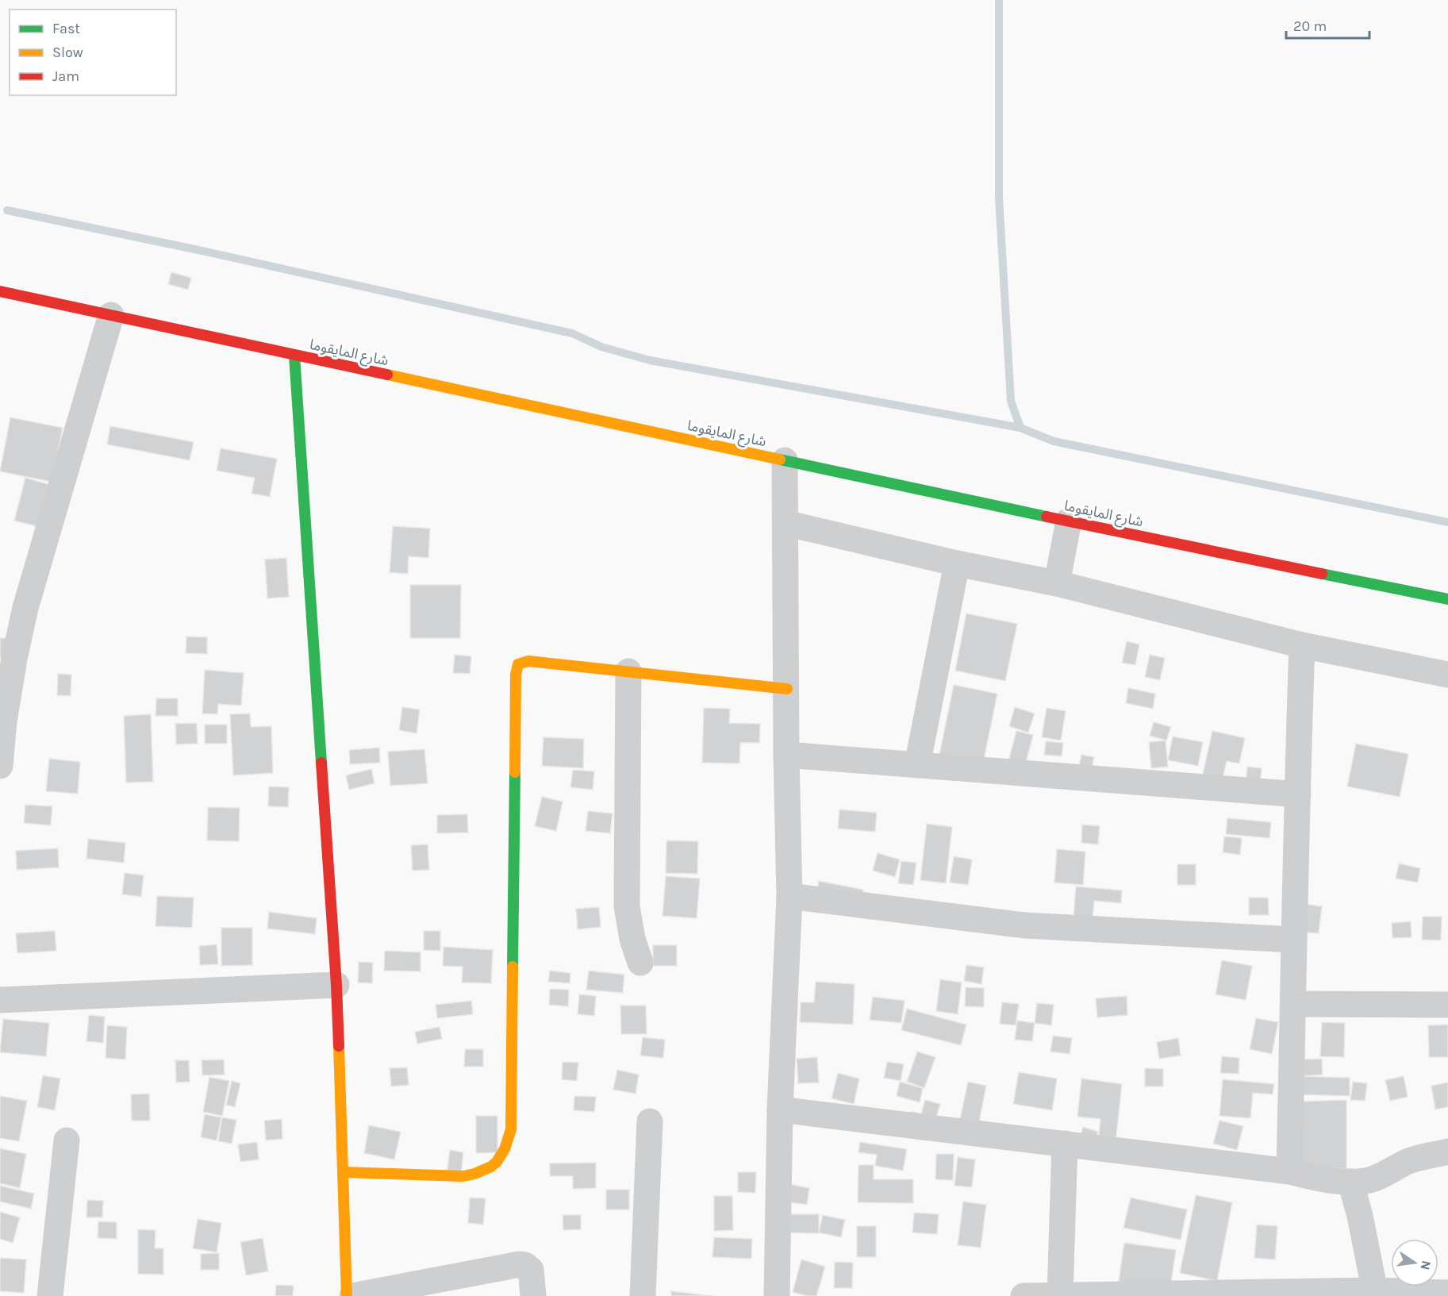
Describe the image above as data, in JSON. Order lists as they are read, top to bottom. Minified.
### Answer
{"streets":{"street":["شارع المايقوما"]},"legend":["Fast","Slow","Jam"],"scale_bar":"20 m","north":"right"}
